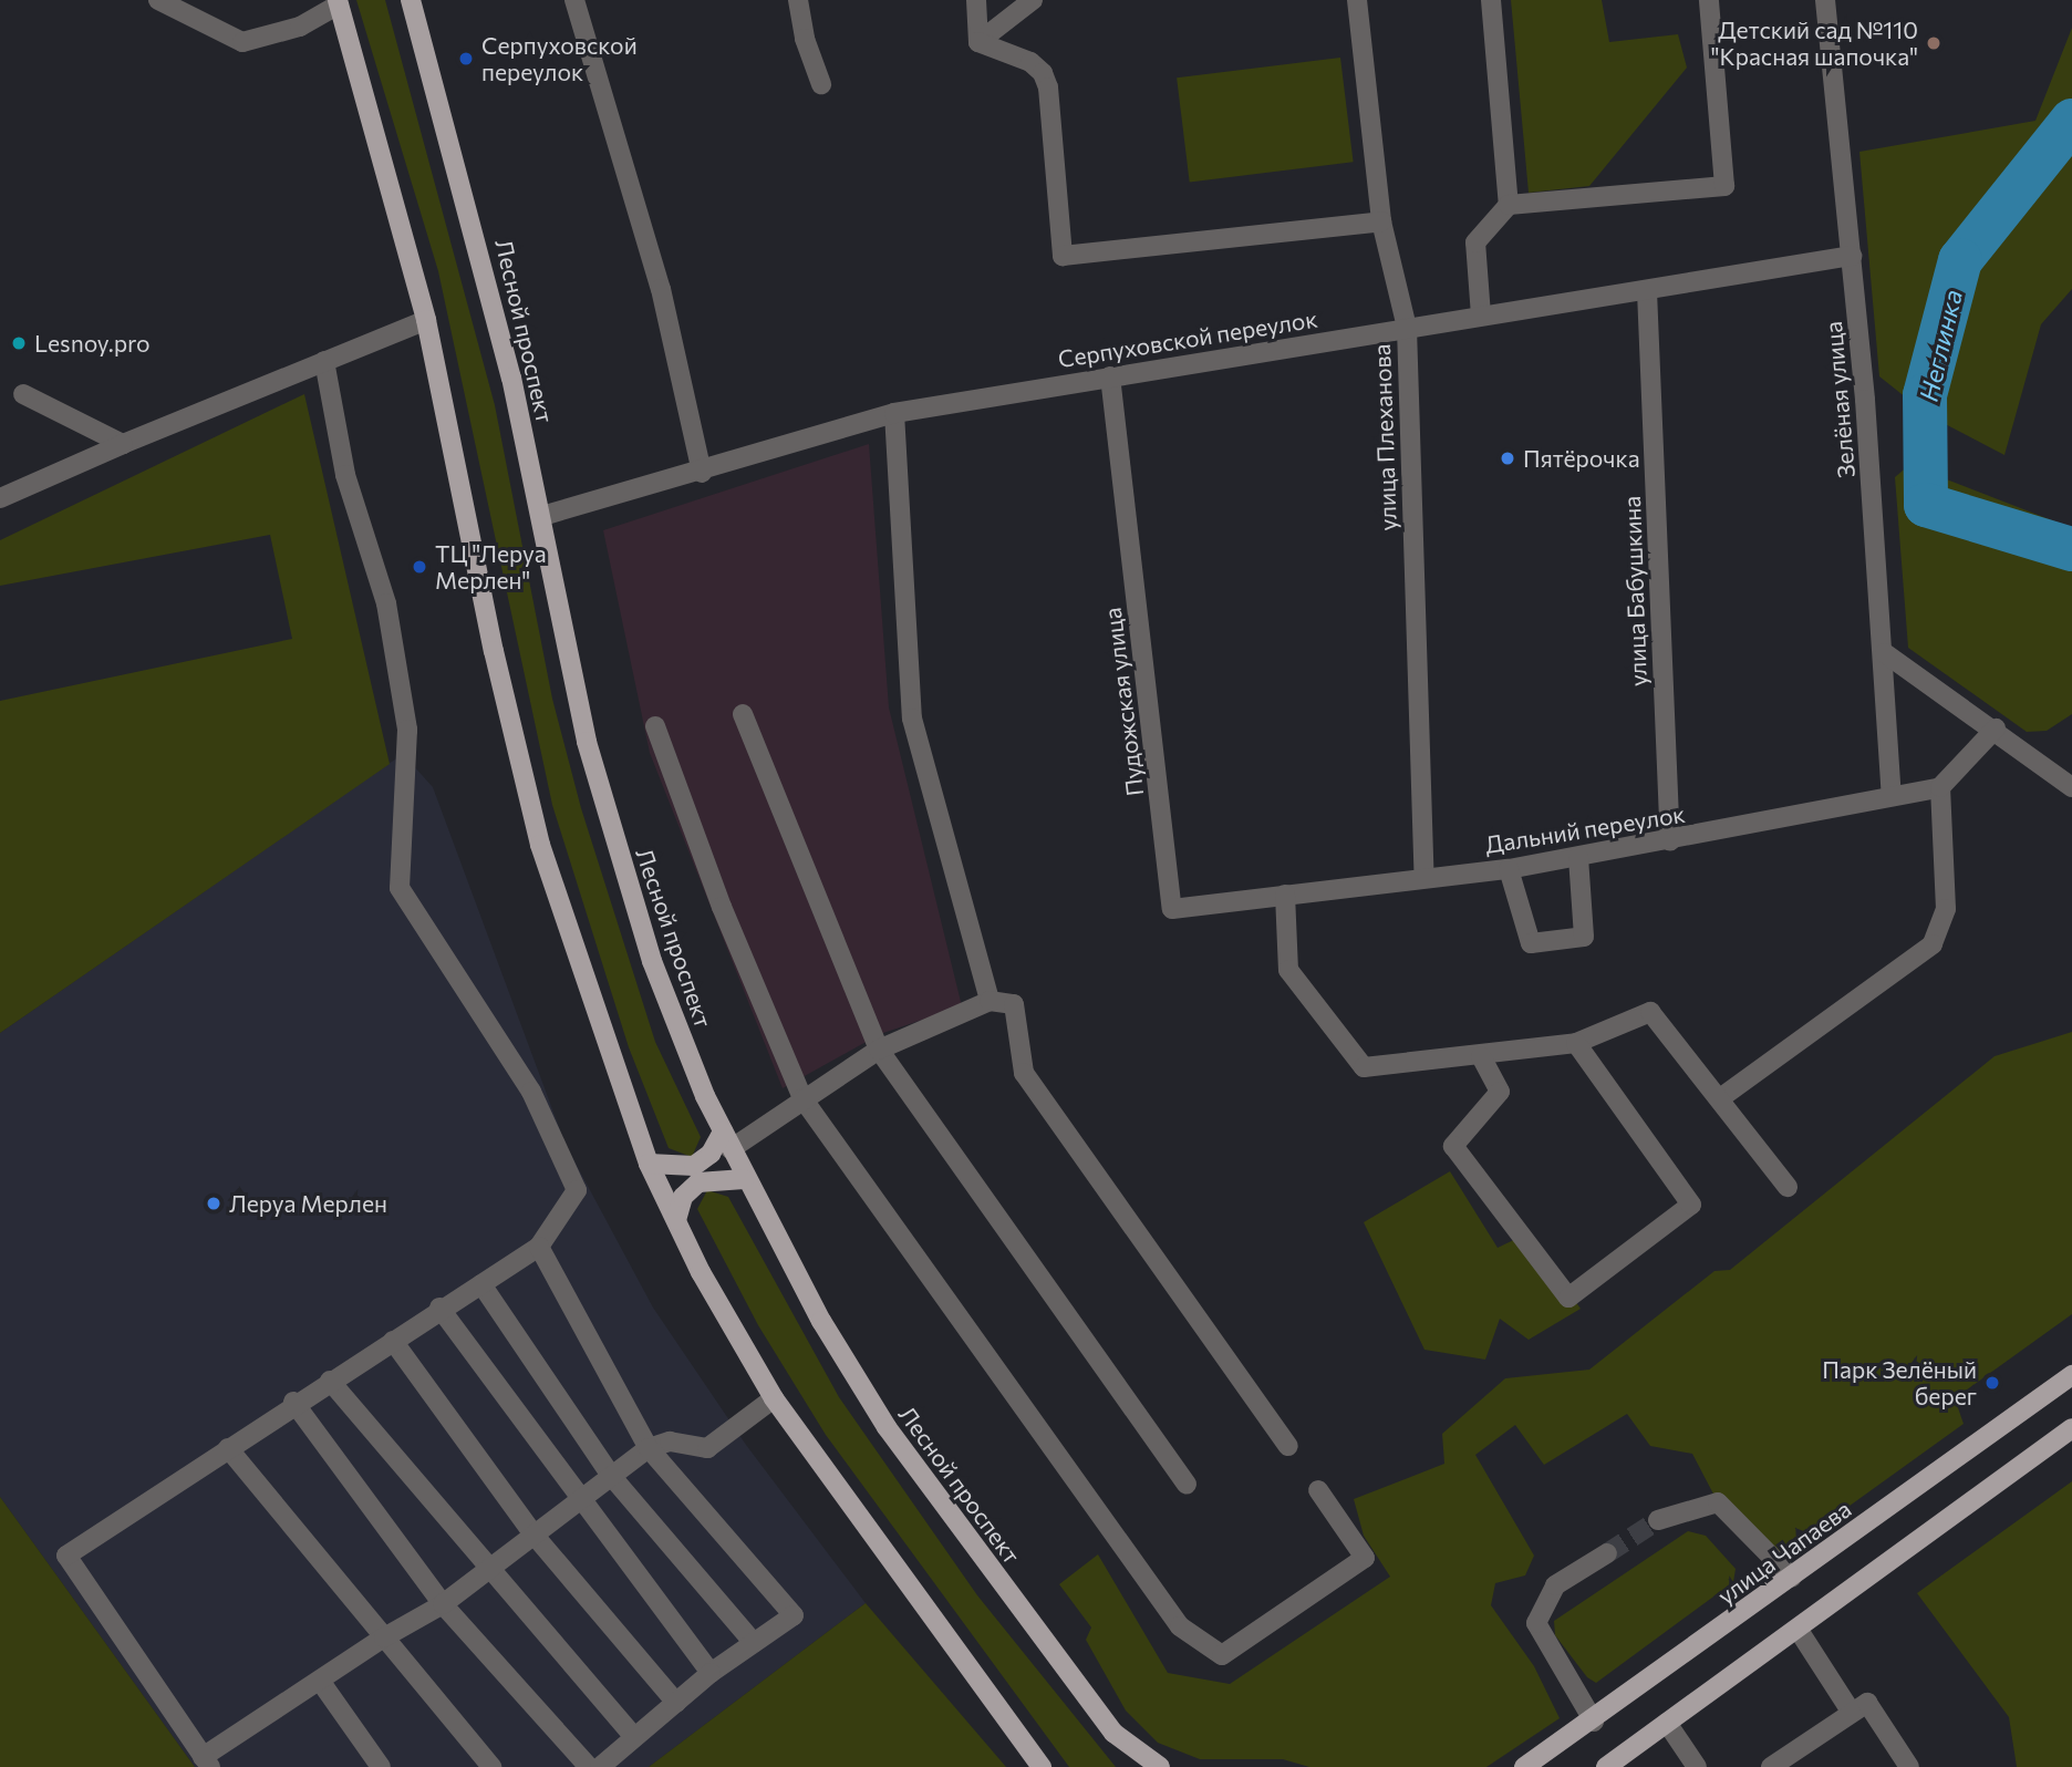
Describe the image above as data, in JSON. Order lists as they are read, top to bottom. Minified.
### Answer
{"streets":{"main road":["Лесной проспект","улица Чапаева"],"street":["Серпуховской переулок","Зелёная улица","улица Плеханова","улица Бабушкина","Пудожская улица","Дальний переулок"]},"crossings":[["Лесной проспект","Серпуховской переулок"],["Серпуховской переулок","Зелёная улица"],["Серпуховской переулок","улица Плеханова"],["Серпуховской переулок","улица Бабушкина"],["Серпуховской переулок","Пудожская улица"],["Зелёная улица","Дальний переулок"],["улица Плеханова","Дальний переулок"],["улица Бабушкина","Дальний переулок"],["Пудожская улица","Дальний переулок"]],"water":["Неглинка"],"places":["Детский сад №110 \"Красная шапочка\"","Серпуховской переулок","Lesnoy.pro","Пятёрочка","ТЦ \"Леруа Мерлен\"","Леруа Мерлен","Парк Зелёный берег"]}
